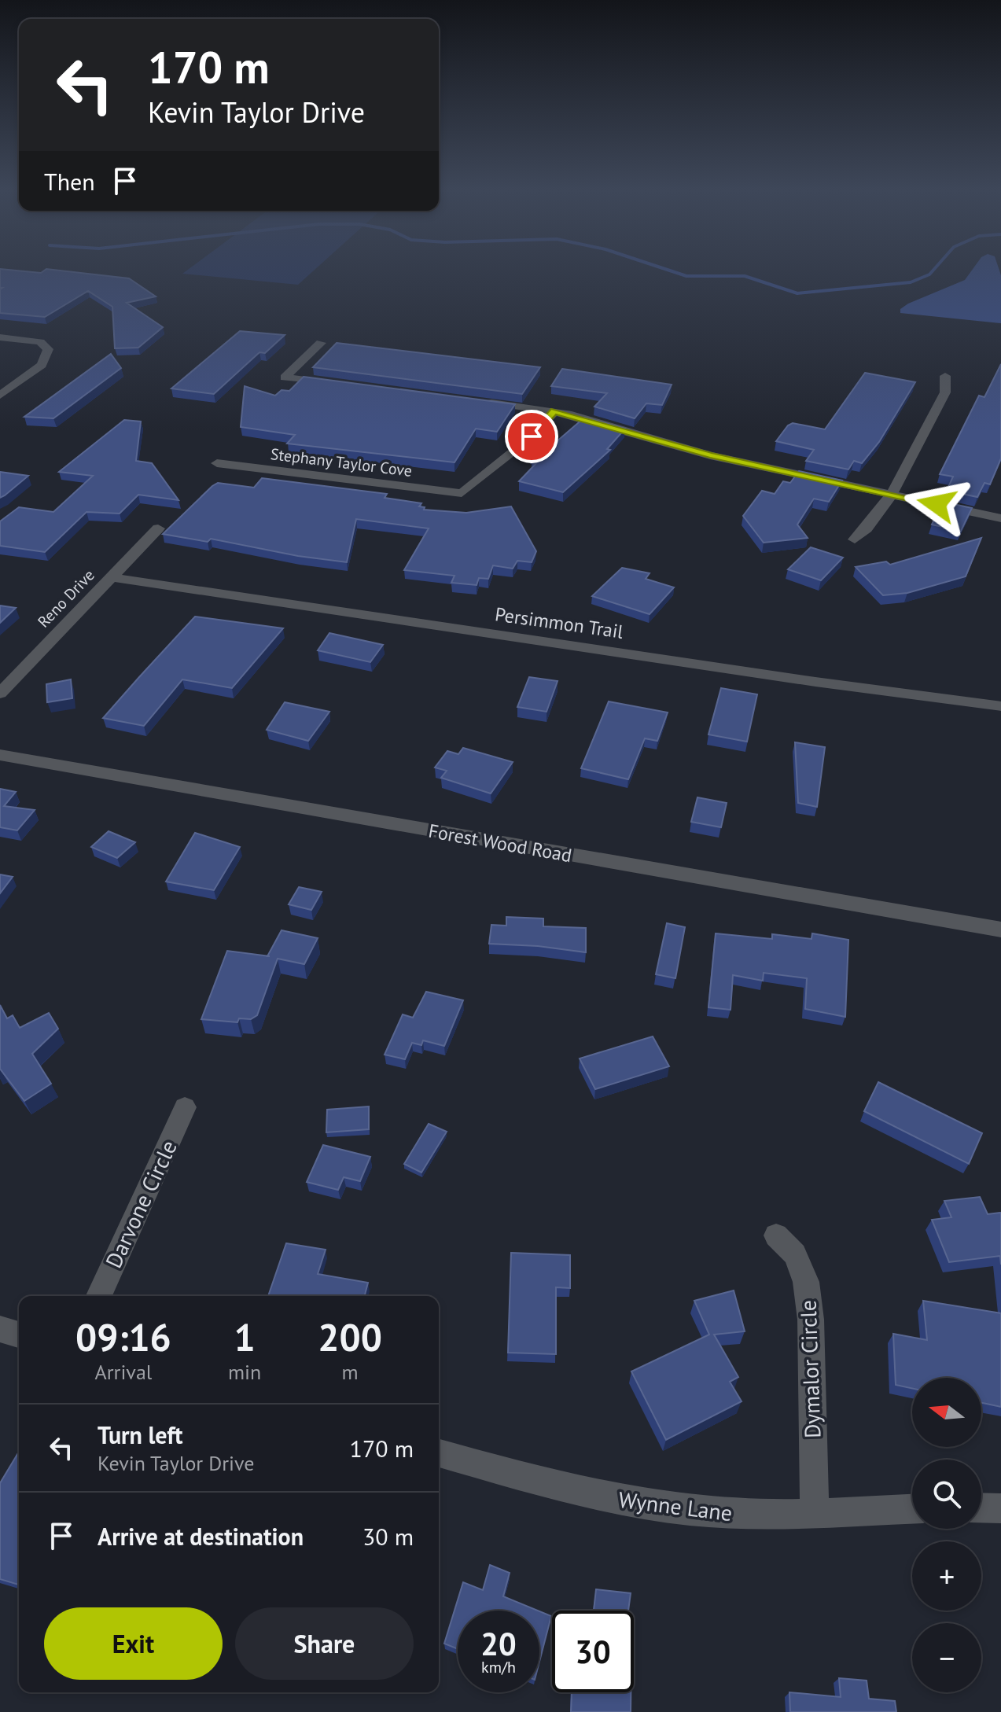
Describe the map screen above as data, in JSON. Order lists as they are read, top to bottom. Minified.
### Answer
{"streets":{"street":["Stephany Taylor Cove","Reno Drive","Persimmon Trail","Forest Wood Road","Darvone Circle","Dymalor Circle","Wynne Lane"]},"crossings":[["Reno Drive","Persimmon Trail"],["Dymalor Circle","Wynne Lane"]],"north":"left","page":{"turn":["170 m","Kevin Taylor Drive"],"then":"Then","eta":["09:16","Arrival","1","min","200","m"],"map_buttons":["+","−"],"list":[{"name":"Turn left","note":"Kevin Taylor Drive","value":"170 m"},{"name":"Arrive at destination","value":"30 m"}],"buttons":["Exit","Share"],"speed":"20 km/h","limit":"30"}}
